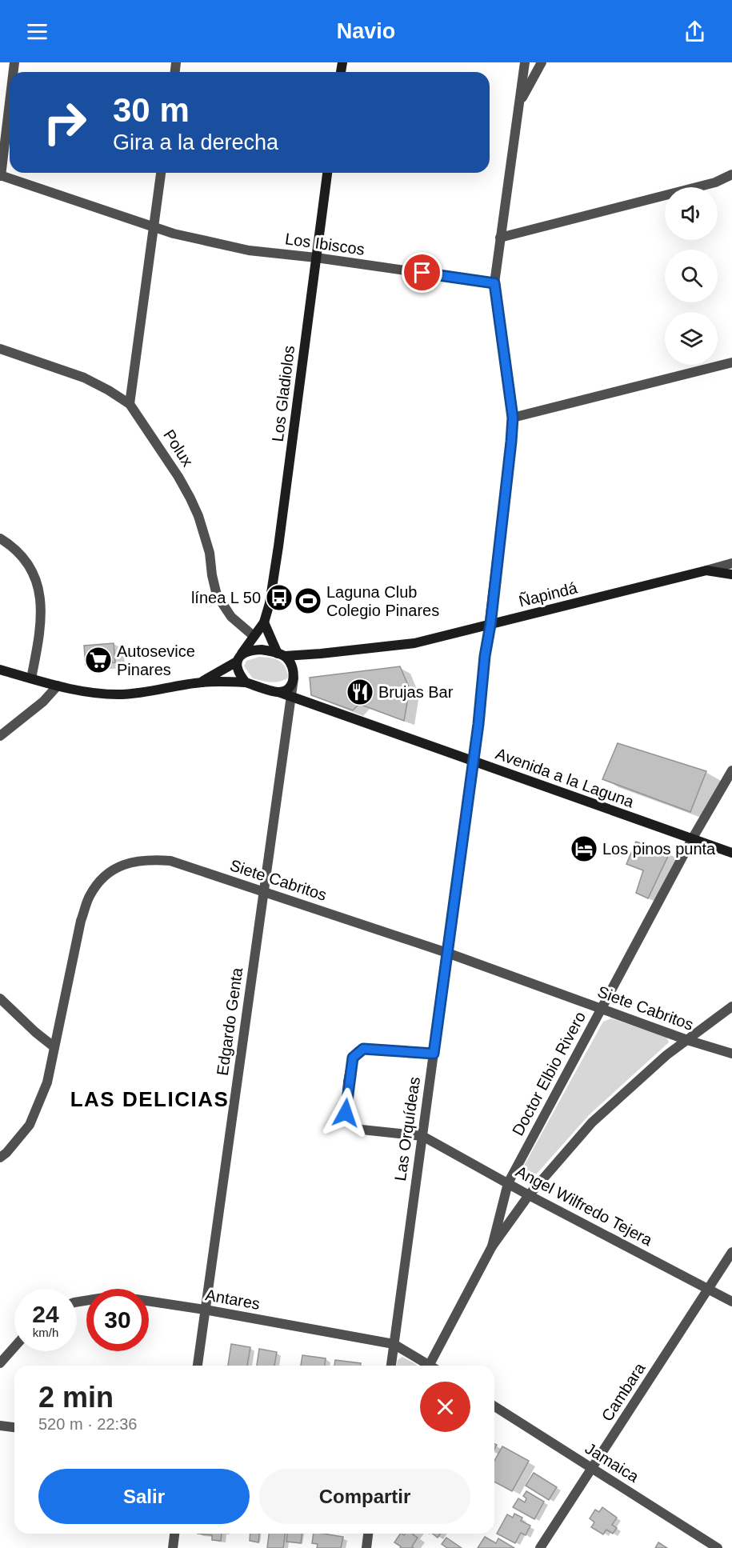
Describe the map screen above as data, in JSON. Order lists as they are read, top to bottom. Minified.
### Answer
{"streets":{"street":["Los Ibiscos","Los Gladiolos","Polux","Ñapindá","Avenida a la Laguna","Siete Cabritos","Edgardo Genta","Doctor Elbio Rivero","Las Orquídeas","Angel Wilfredo Tejera","Antares","Cambara","Jamaica"]},"crossings":[["Los Ibiscos","Los Gladiolos"],["Los Ibiscos","Las Orquídeas"],["Los Gladiolos","Polux"],["Los Gladiolos","Ñapindá"],["Los Gladiolos","Avenida a la Laguna"],["Los Gladiolos","Edgardo Genta"],["Ñapindá","Avenida a la Laguna"],["Ñapindá","Edgardo Genta"],["Ñapindá","Las Orquídeas"],["Avenida a la Laguna","Edgardo Genta"],["Avenida a la Laguna","Doctor Elbio Rivero"],["Avenida a la Laguna","Las Orquídeas"],["Siete Cabritos","Edgardo Genta"],["Siete Cabritos","Doctor Elbio Rivero"],["Siete Cabritos","Las Orquídeas"],["Edgardo Genta","Antares"],["Doctor Elbio Rivero","Angel Wilfredo Tejera"],["Las Orquídeas","Angel Wilfredo Tejera"],["Las Orquídeas","Antares"],["Angel Wilfredo Tejera","Cambara"],["Cambara","Jamaica"]],"districts":["LAS DELICIAS"],"places":{"bus stop":["línea L 50"],"sports":["Laguna Club Colegio Pinares"],"supermarket":["Autosevice Pinares"],"restaurant":["Brujas Bar"],"hotel":["Los pinos punta"]},"page":{"header":"Navio","turn":["30 m","Gira a la derecha"],"speed":"24 km/h","limit":"30","heading":["2 min","520 m · 22:36"],"buttons":["Salir","Compartir"]}}
